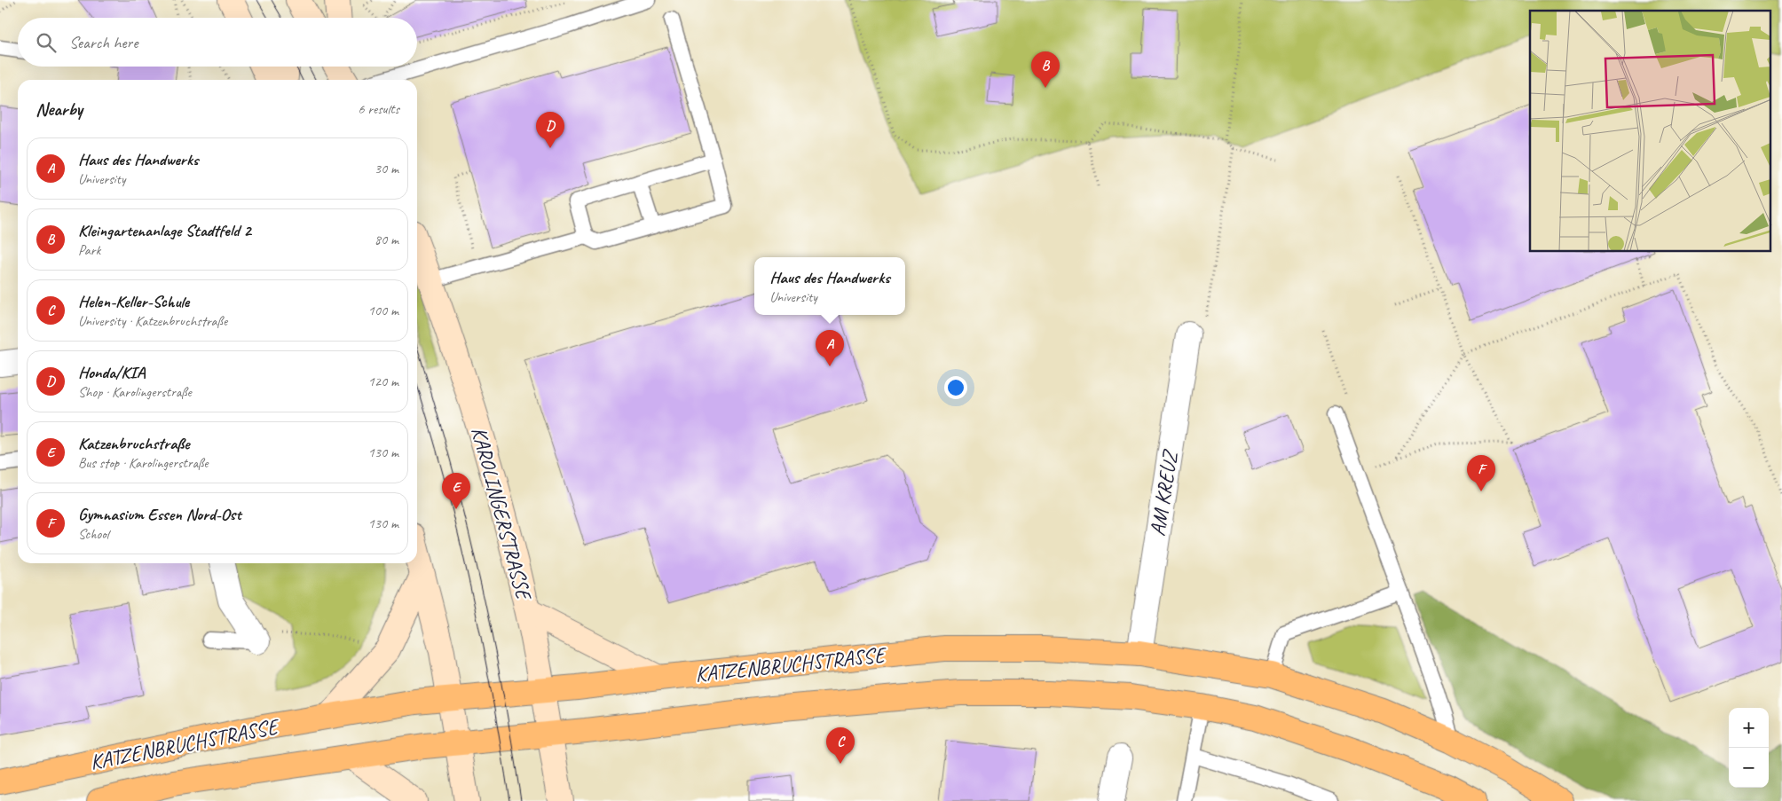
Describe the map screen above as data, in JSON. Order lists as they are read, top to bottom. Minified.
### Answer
{"streets":{"main road":["KAROLINGERSTRASSE","KATZENBRUCHSTRASSE"],"street":["AM KREUZ"]},"crossings":[["AM KREUZ","KATZENBRUCHSTRASSE"],["KAROLINGERSTRASSE","KATZENBRUCHSTRASSE"]],"page":{"search":"Search here","pins":["B","D","A","F","E","C"],"heading":["Nearby","6 results"],"list":[{"mark":"A","name":"Haus des Handwerks","note":"University","value":"30 m"},{"mark":"B","name":"Kleingartenanlage Stadtfeld 2","note":"Park","value":"80 m"},{"mark":"C","name":"Helen-Keller-Schule","note":"University · Katzenbruchstraße","value":"100 m"},{"mark":"D","name":"Honda/KIA","note":"Shop · Karolingerstraße","value":"120 m"},{"mark":"E","name":"Katzenbruchstraße","note":"Bus stop · Karolingerstraße","value":"130 m"},{"mark":"F","name":"Gymnasium Essen Nord-Ost","note":"School","value":"130 m"}],"popup":["Haus des Handwerks","University"],"map_buttons":["+","−"]}}
